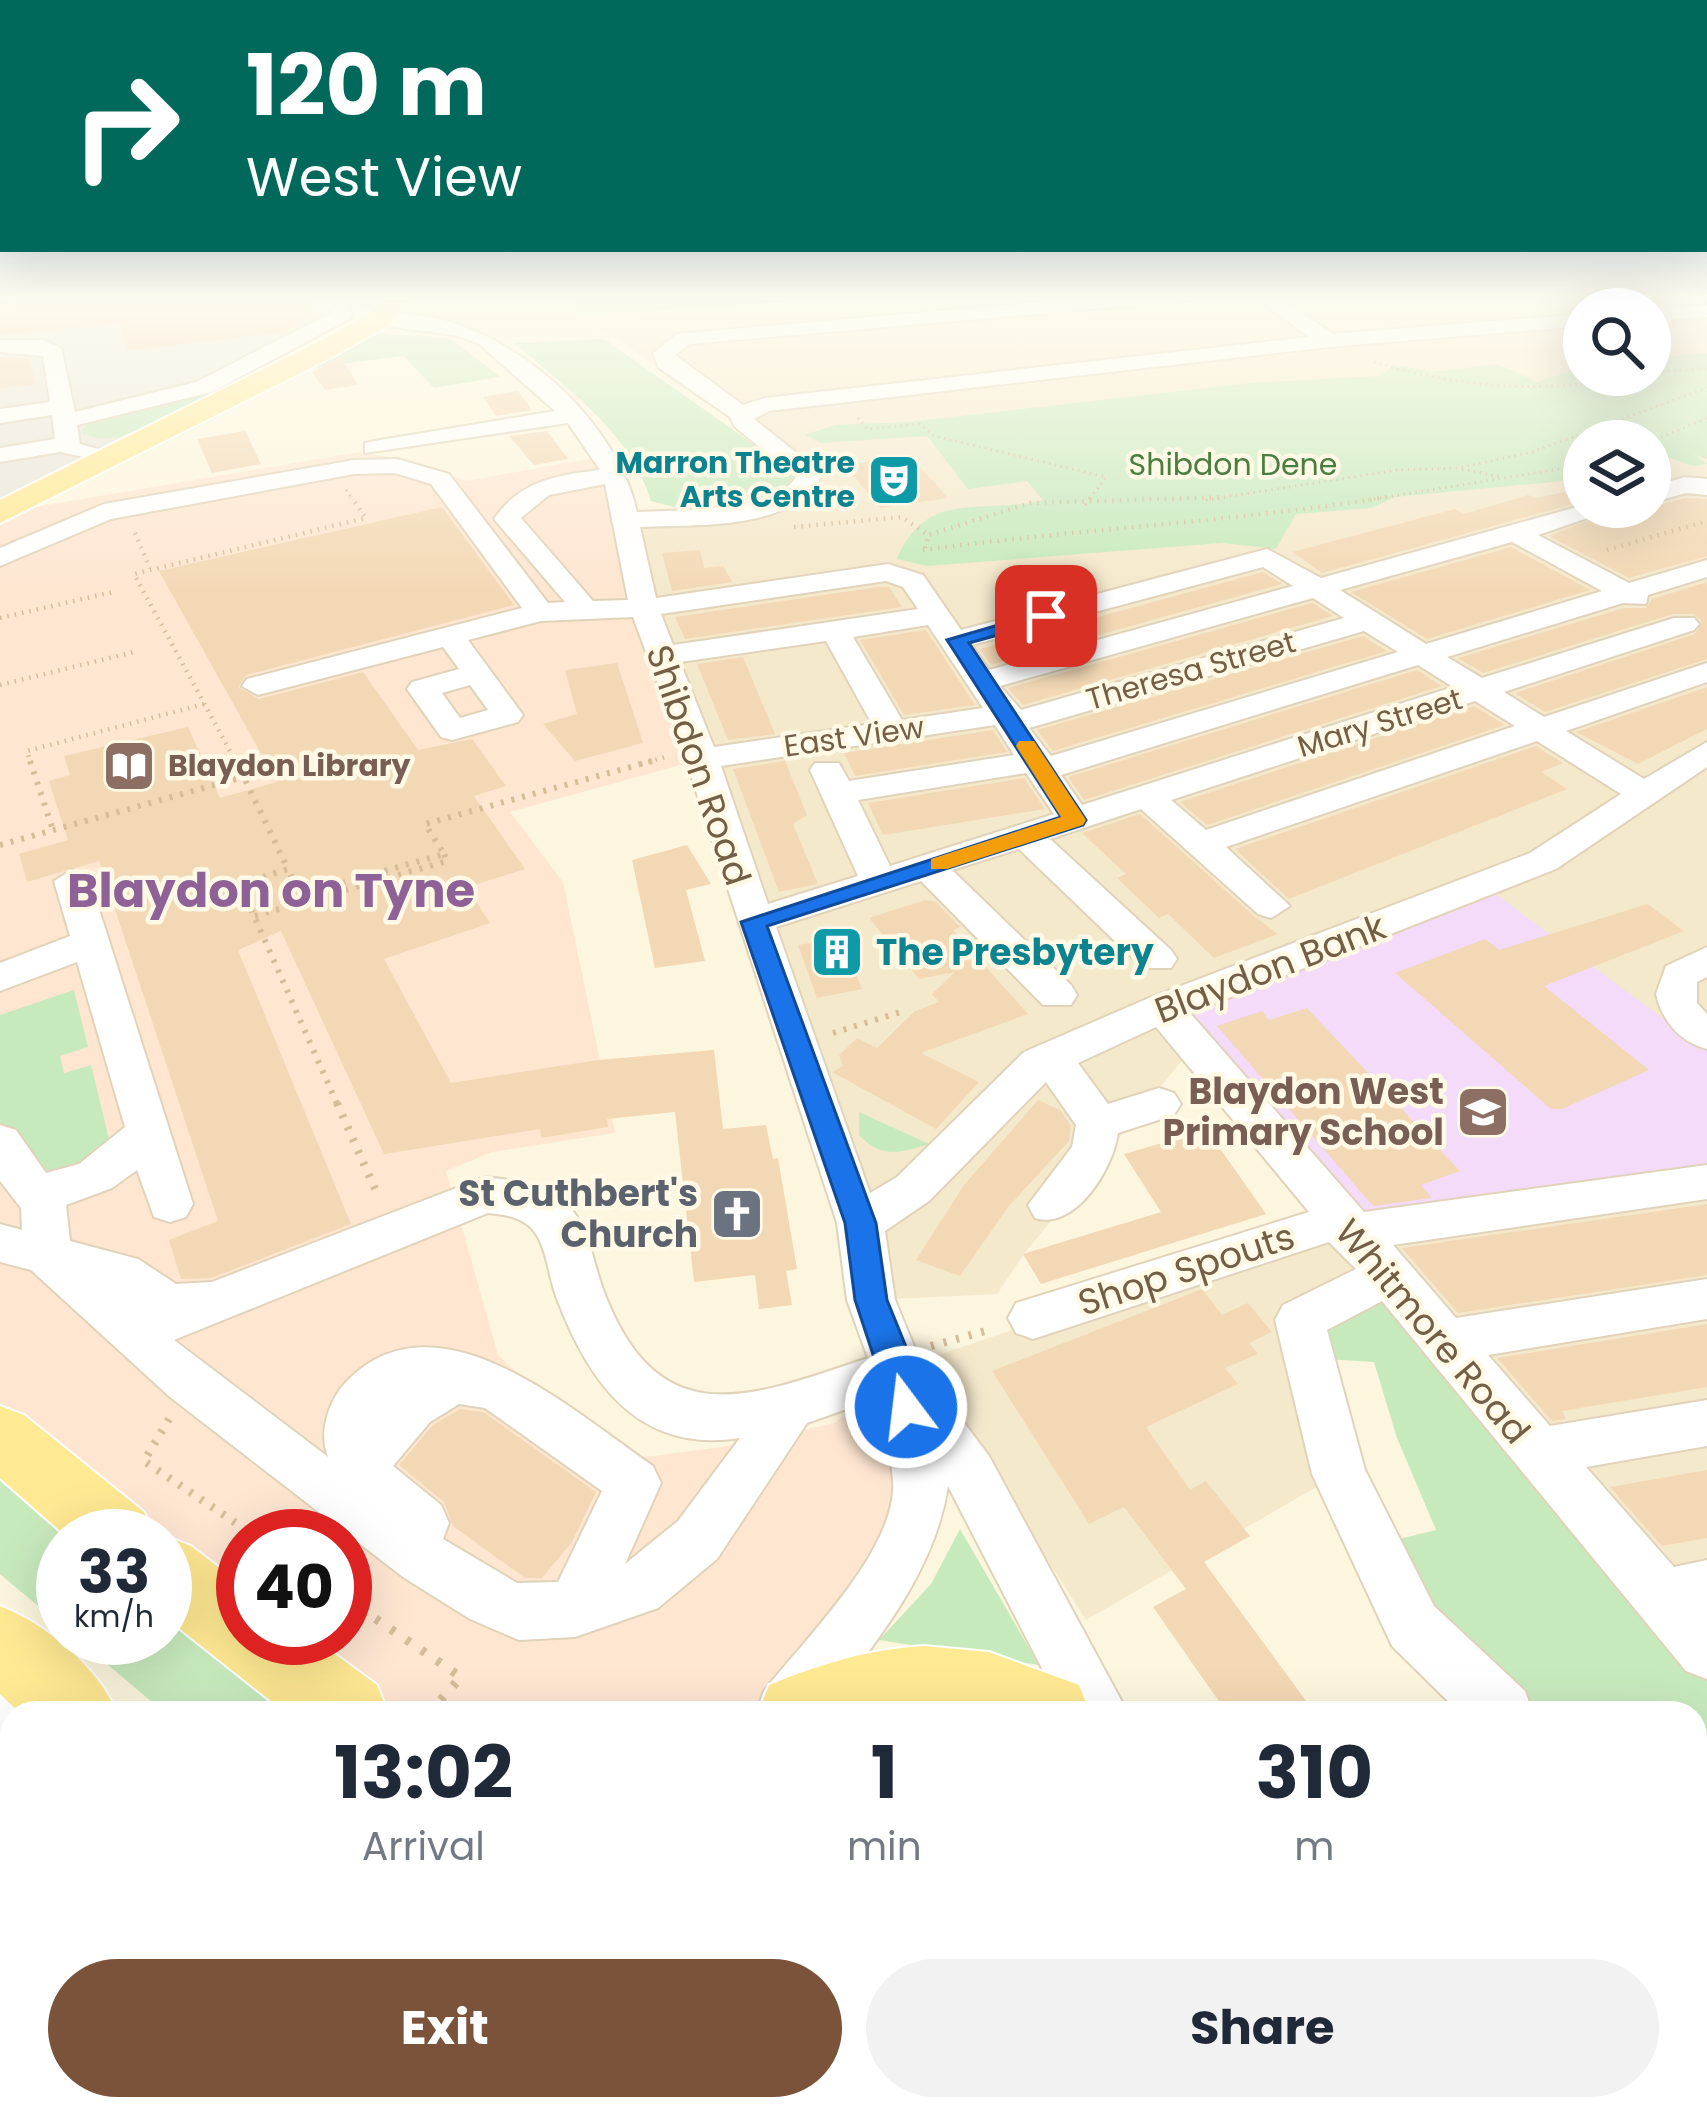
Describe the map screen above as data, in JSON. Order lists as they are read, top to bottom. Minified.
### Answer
{"streets":{"street":["Theresa Street","Mary Street","East View","Shibdon Road","Blaydon Bank","Shop Spouts","Whitmore Road"]},"crossings":[["Theresa Street","East View"],["Mary Street","Shibdon Road"],["East View","Shibdon Road"],["Shibdon Road","Blaydon Bank"],["Blaydon Bank","Whitmore Road"],["Shop Spouts","Whitmore Road"]],"districts":["Blaydon on Tyne"],"parks":["Shibdon Dene"],"places":{"theatre":["Marron Theatre Arts Centre"],"library":["Blaydon Library"],"building":["The Presbytery"],"school or university":["Blaydon West Primary School"],"church":["St Cuthbert's Church"]},"page":{"turn":["120 m","West View"],"speed":"33 km/h","limit":"40","eta":["13:02","Arrival","1","min","310","m"],"buttons":["Exit","Share"]}}
